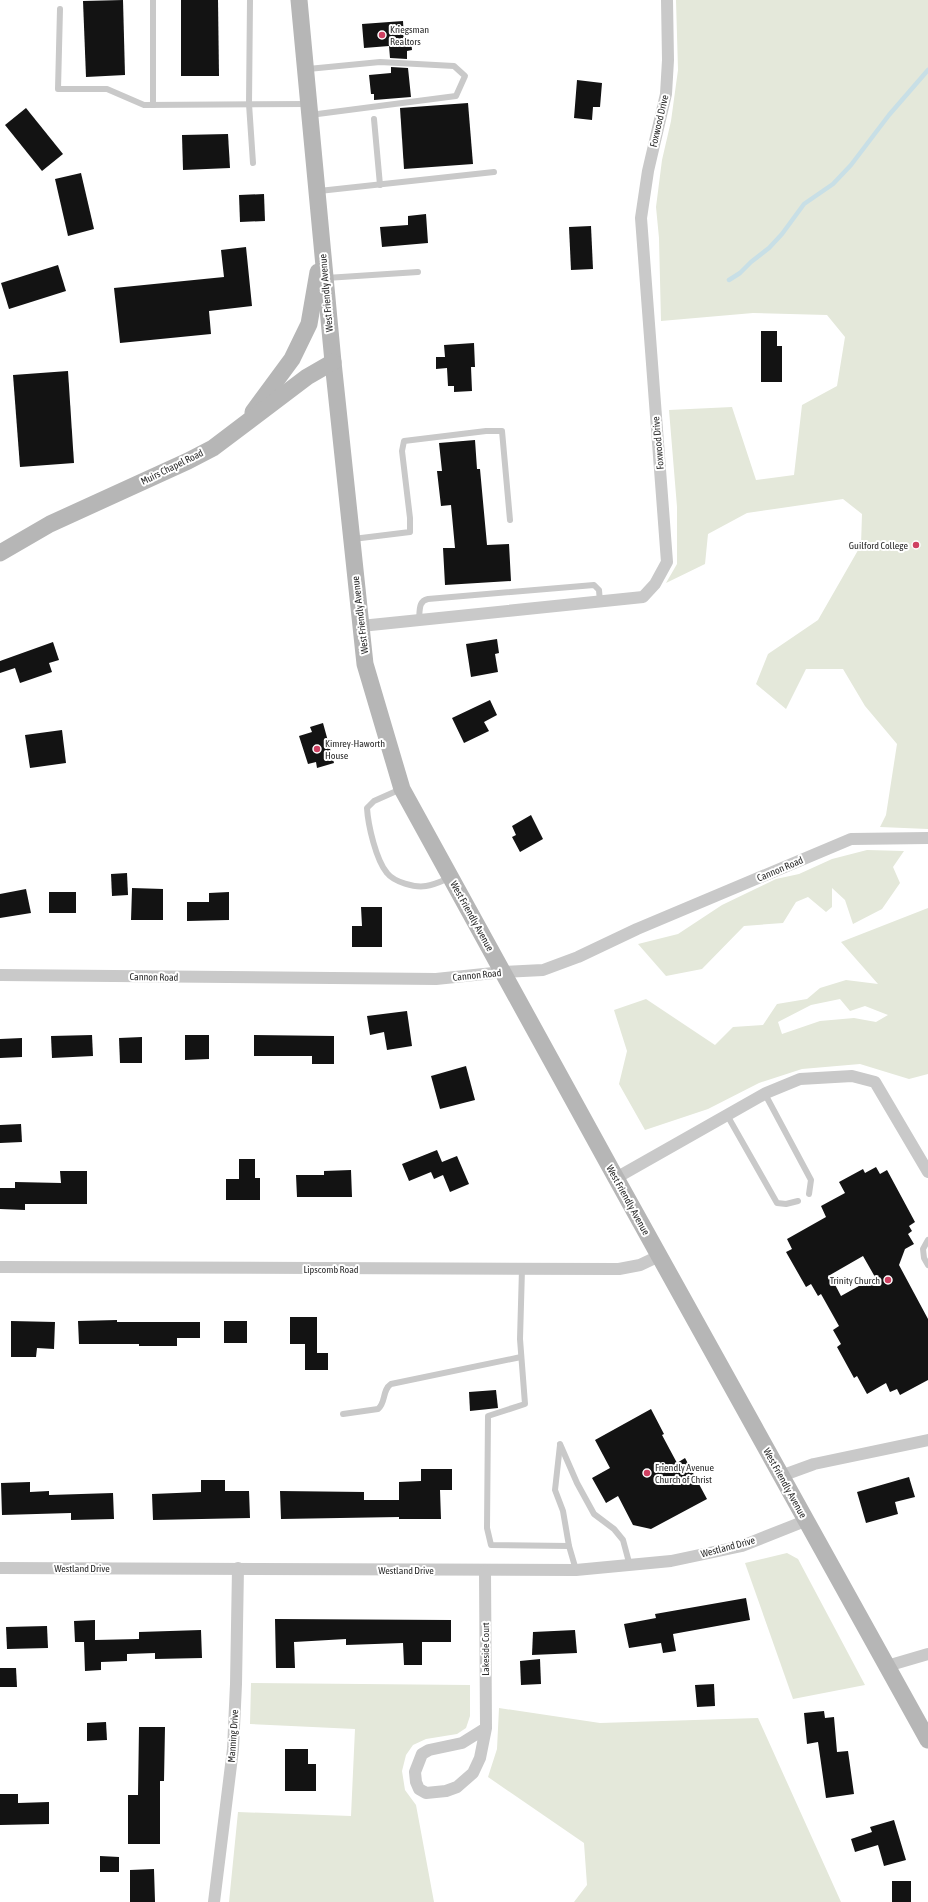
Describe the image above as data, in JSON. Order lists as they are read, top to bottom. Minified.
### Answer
{"streets":{"main road":["West Friendly Avenue","Muirs Chapel Road"],"street":["Foxwood Drive","Cannon Road","Lipscomb Road","Westland Drive","Lakeside Court","Manning Drive"]},"crossings":[["Foxwood Drive","West Friendly Avenue"],["West Friendly Avenue","Muirs Chapel Road"],["West Friendly Avenue","Cannon Road"],["West Friendly Avenue","Lipscomb Road"],["West Friendly Avenue","Westland Drive"],["Westland Drive","Lakeside Court"],["Westland Drive","Manning Drive"]],"places":["Kriegsman Realtors","Guilford College","Kimrey-Haworth House","Trinity Church","Friendly Avenue Church of Christ"]}
